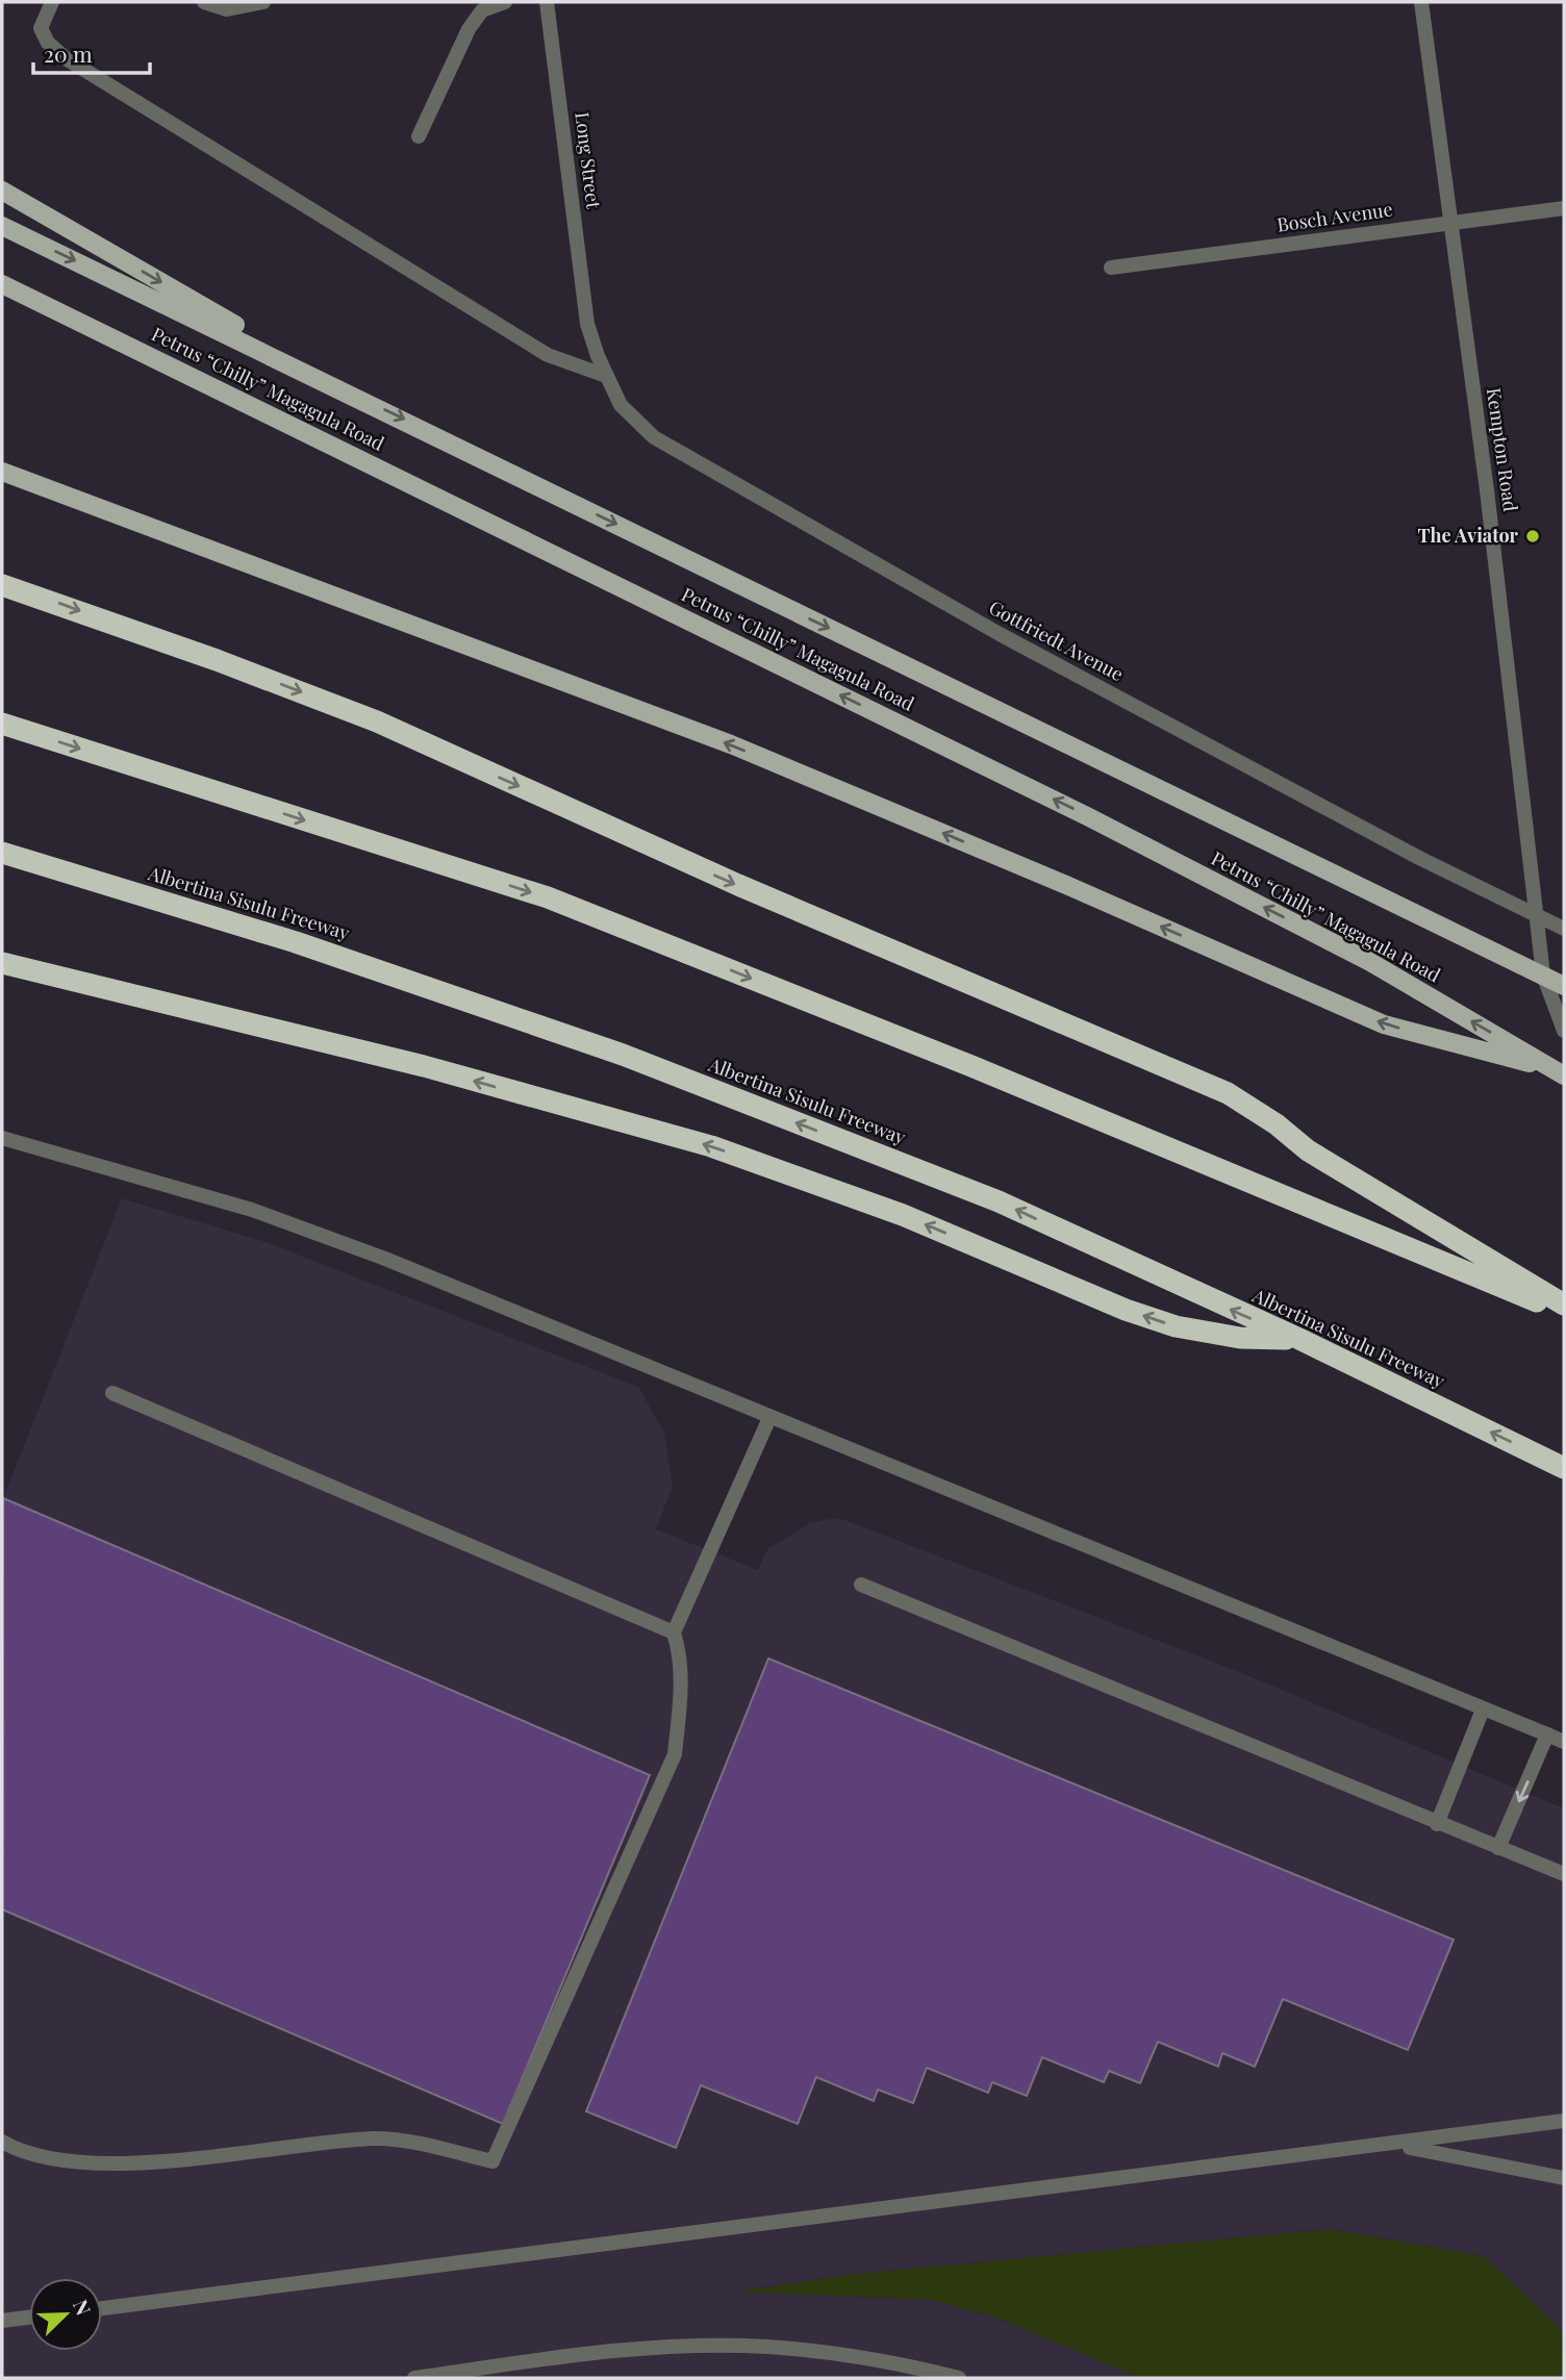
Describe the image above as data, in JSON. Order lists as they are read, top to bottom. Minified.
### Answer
{"streets":{"highway":["Albertina Sisulu Freeway"],"main road":["Petrus “Chilly” Magagula Road"],"street":["Long Street","Bosch Avenue","Kempton Road","Gottfriedt Avenue"]},"crossings":[["Long Street","Gottfriedt Avenue"],["Bosch Avenue","Kempton Road"],["Petrus “Chilly” Magagula Road","Kempton Road"],["Kempton Road","Gottfriedt Avenue"]],"places":["The Aviator"],"scale_bar":"20 m","north":"top right"}
